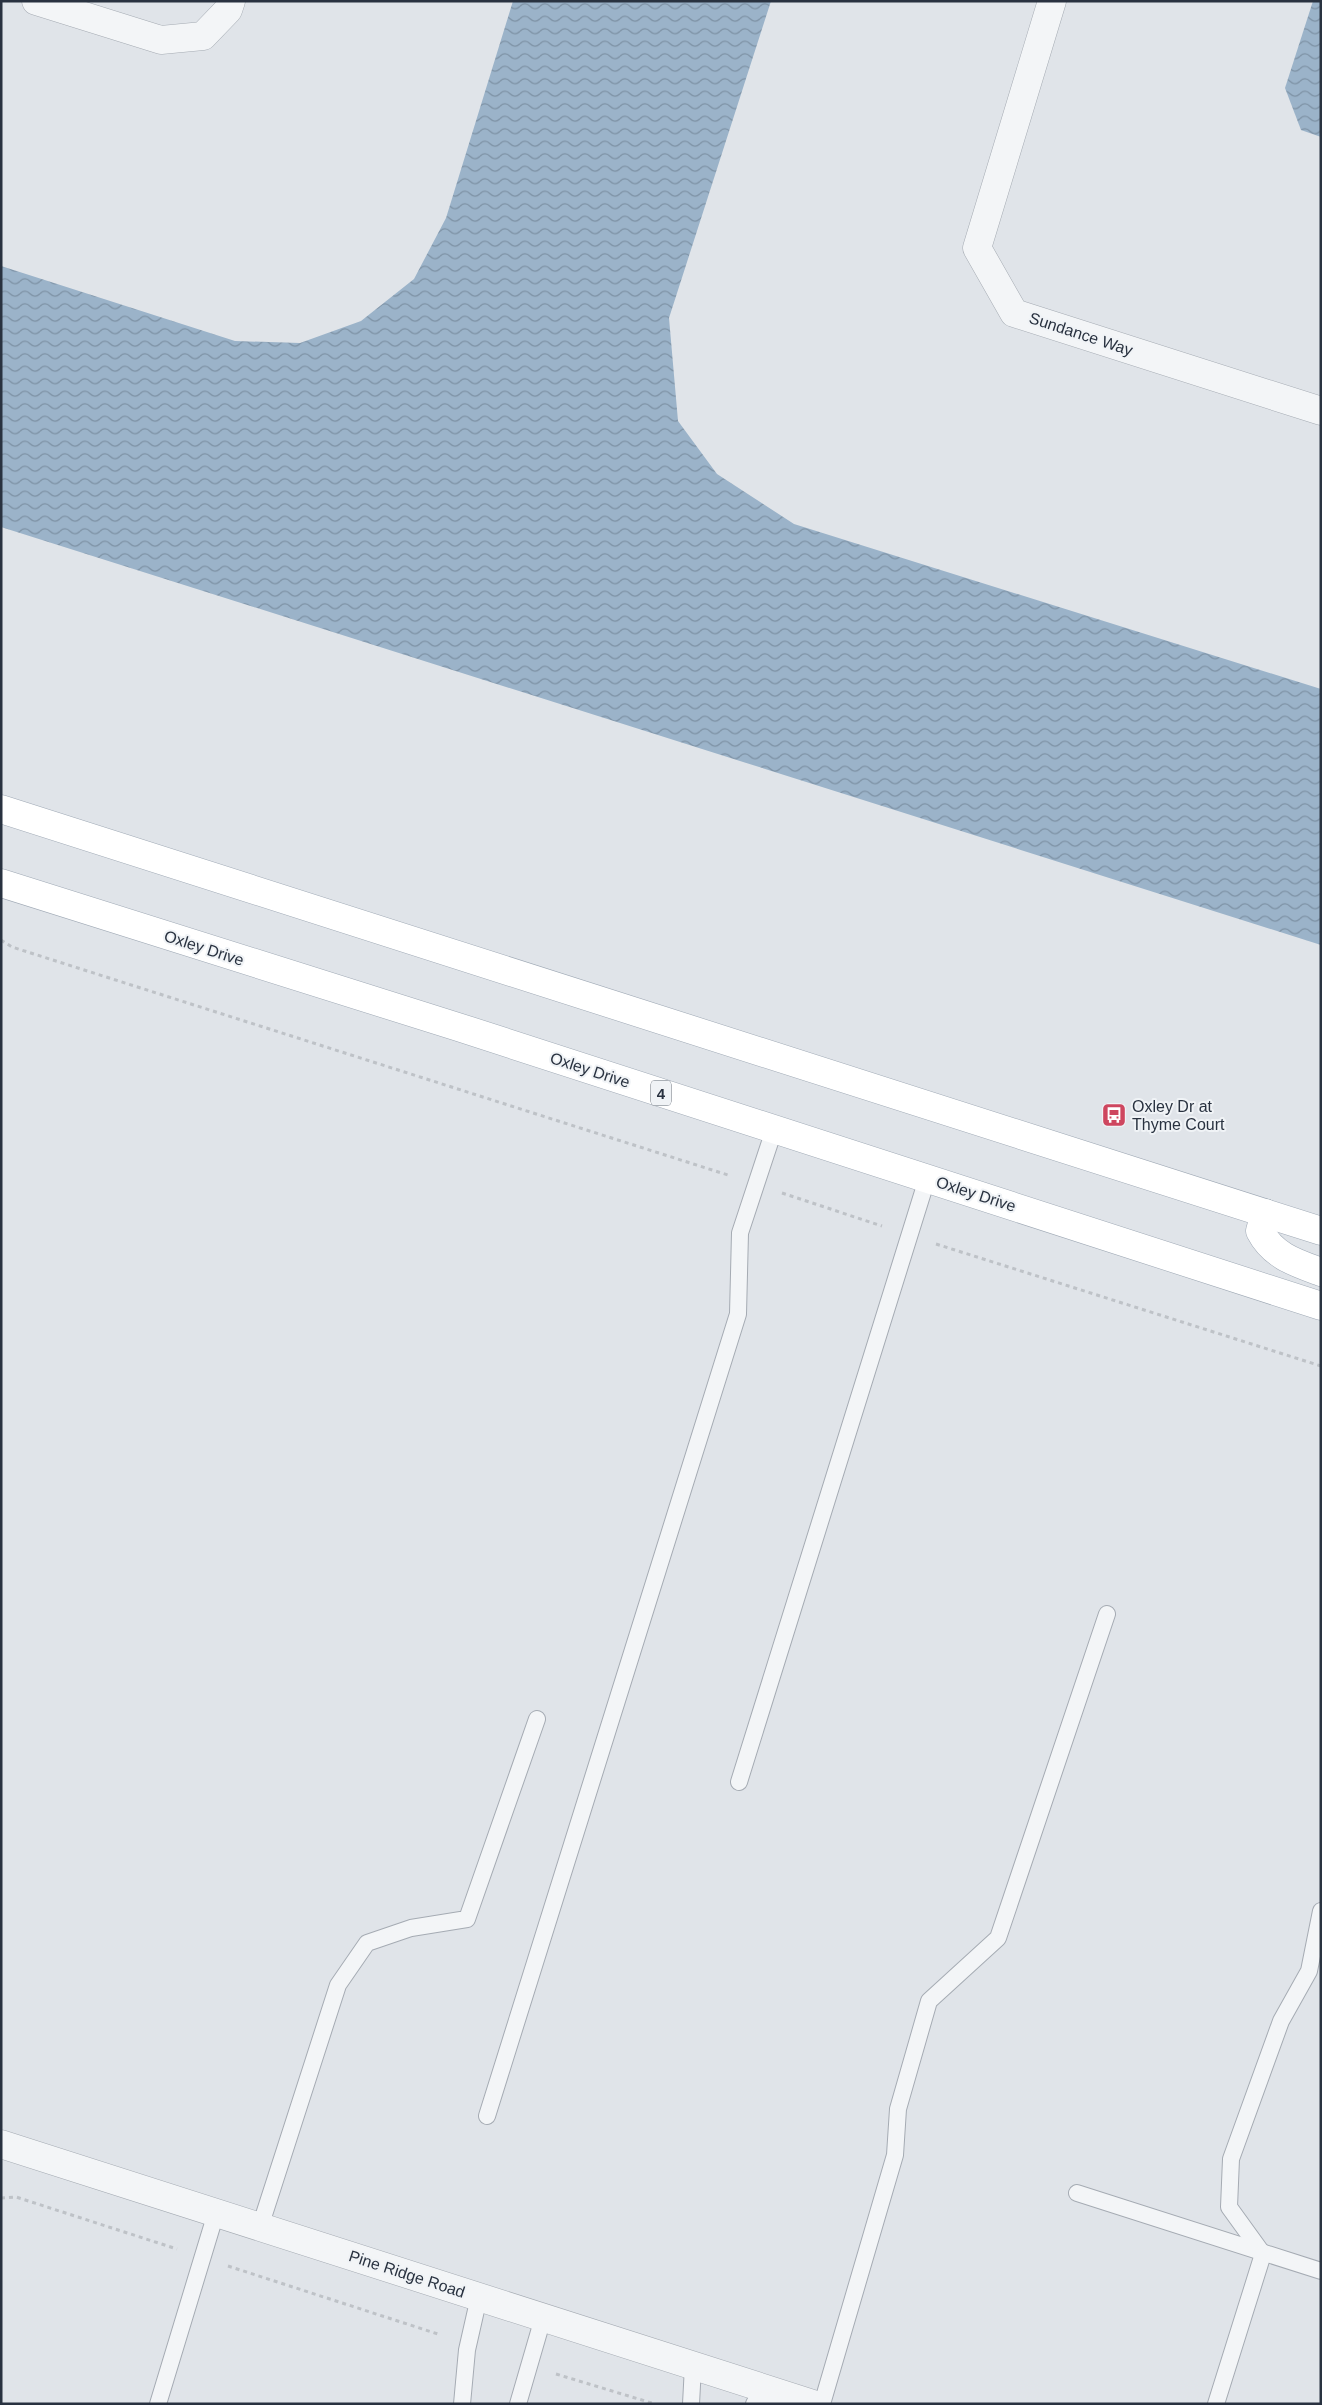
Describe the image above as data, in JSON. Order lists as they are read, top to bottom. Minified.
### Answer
{"streets":{"main road":["Oxley Drive","4"],"street":["Sundance Way","Pine Ridge Road"]},"places":{"bus stop":["Oxley Dr at Thyme Court"]}}
